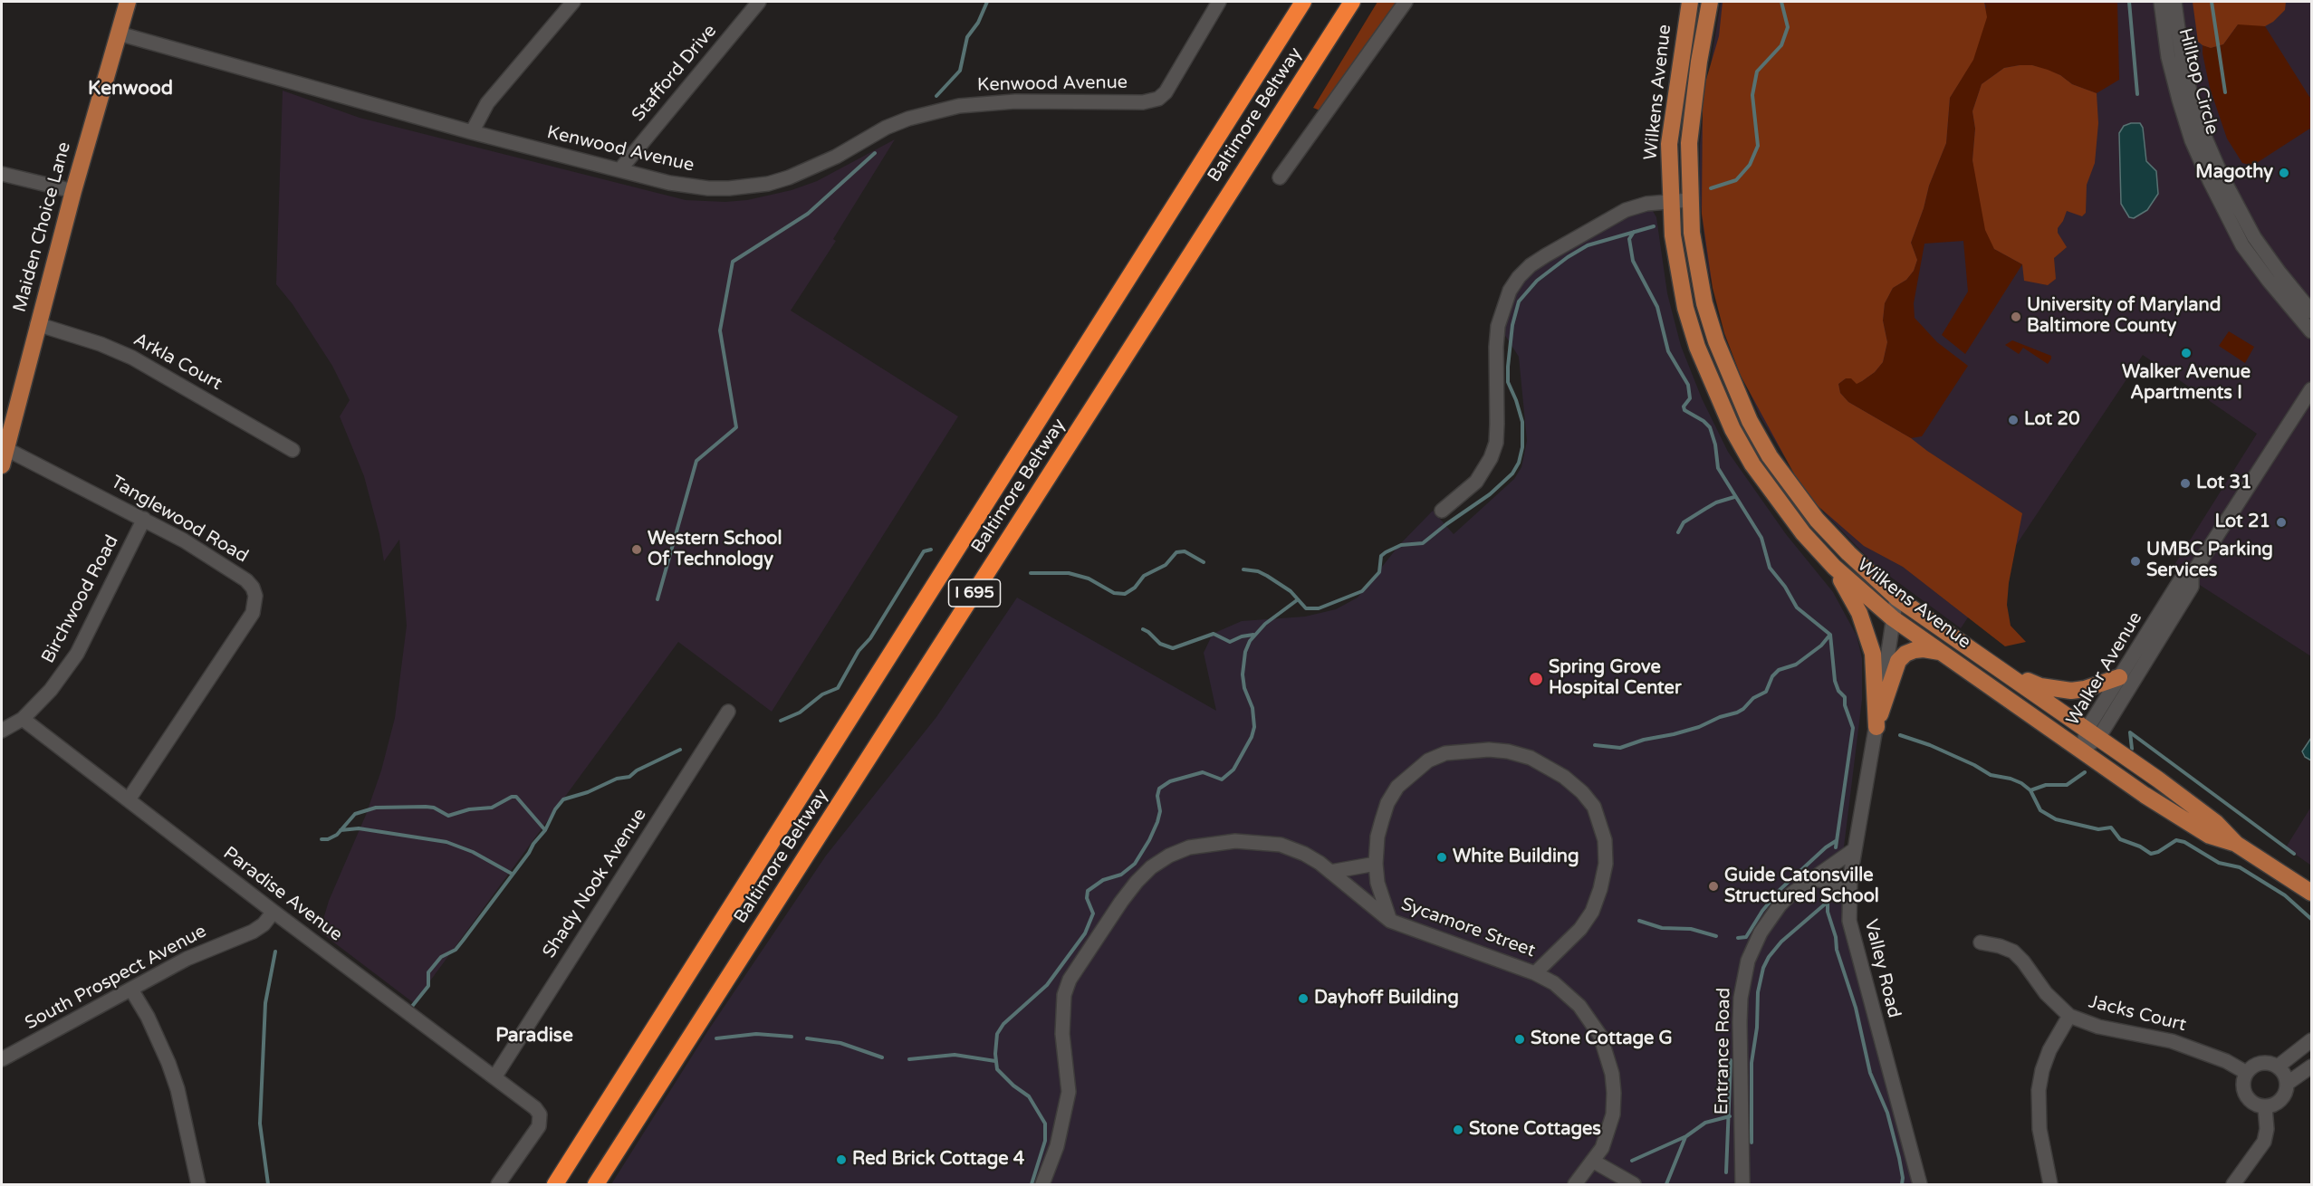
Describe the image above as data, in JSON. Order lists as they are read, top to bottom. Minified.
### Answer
{"streets":{"highway":["Baltimore Beltway","I 695"],"main road":["Wilkens Avenue","Maiden Choice Lane"],"street":["Stafford Drive","Hilltop Circle","Kenwood Avenue","Arkla Court","Tanglewood Road","Birchwood Road","Walker Avenue","Shady Nook Avenue","Paradise Avenue","Sycamore Street","Valley Road","South Prospect Avenue","Jacks Court","Entrance Road"]},"crossings":[["Stafford Drive","Kenwood Avenue"],["Kenwood Avenue","Maiden Choice Lane"],["Wilkens Avenue","Walker Avenue"],["Wilkens Avenue","Valley Road"],["Maiden Choice Lane","Arkla Court"],["Maiden Choice Lane","Tanglewood Road"],["Tanglewood Road","Birchwood Road"],["Tanglewood Road","Paradise Avenue"],["Birchwood Road","Paradise Avenue"],["Shady Nook Avenue","Paradise Avenue"],["Paradise Avenue","South Prospect Avenue"],["Valley Road","Entrance Road"]],"districts":["Kenwood","Paradise"],"places":["Magothy","University of Maryland Baltimore County","Walker Avenue Apartments I","Lot 20","Lot 31","Lot 21","Western School Of Technology","UMBC Parking Services","Spring Grove Hospital Center","White Building","Guide Catonsville Structured School","Dayhoff Building","Stone Cottage G","Stone Cottages","Red Brick Cottage 4"]}
